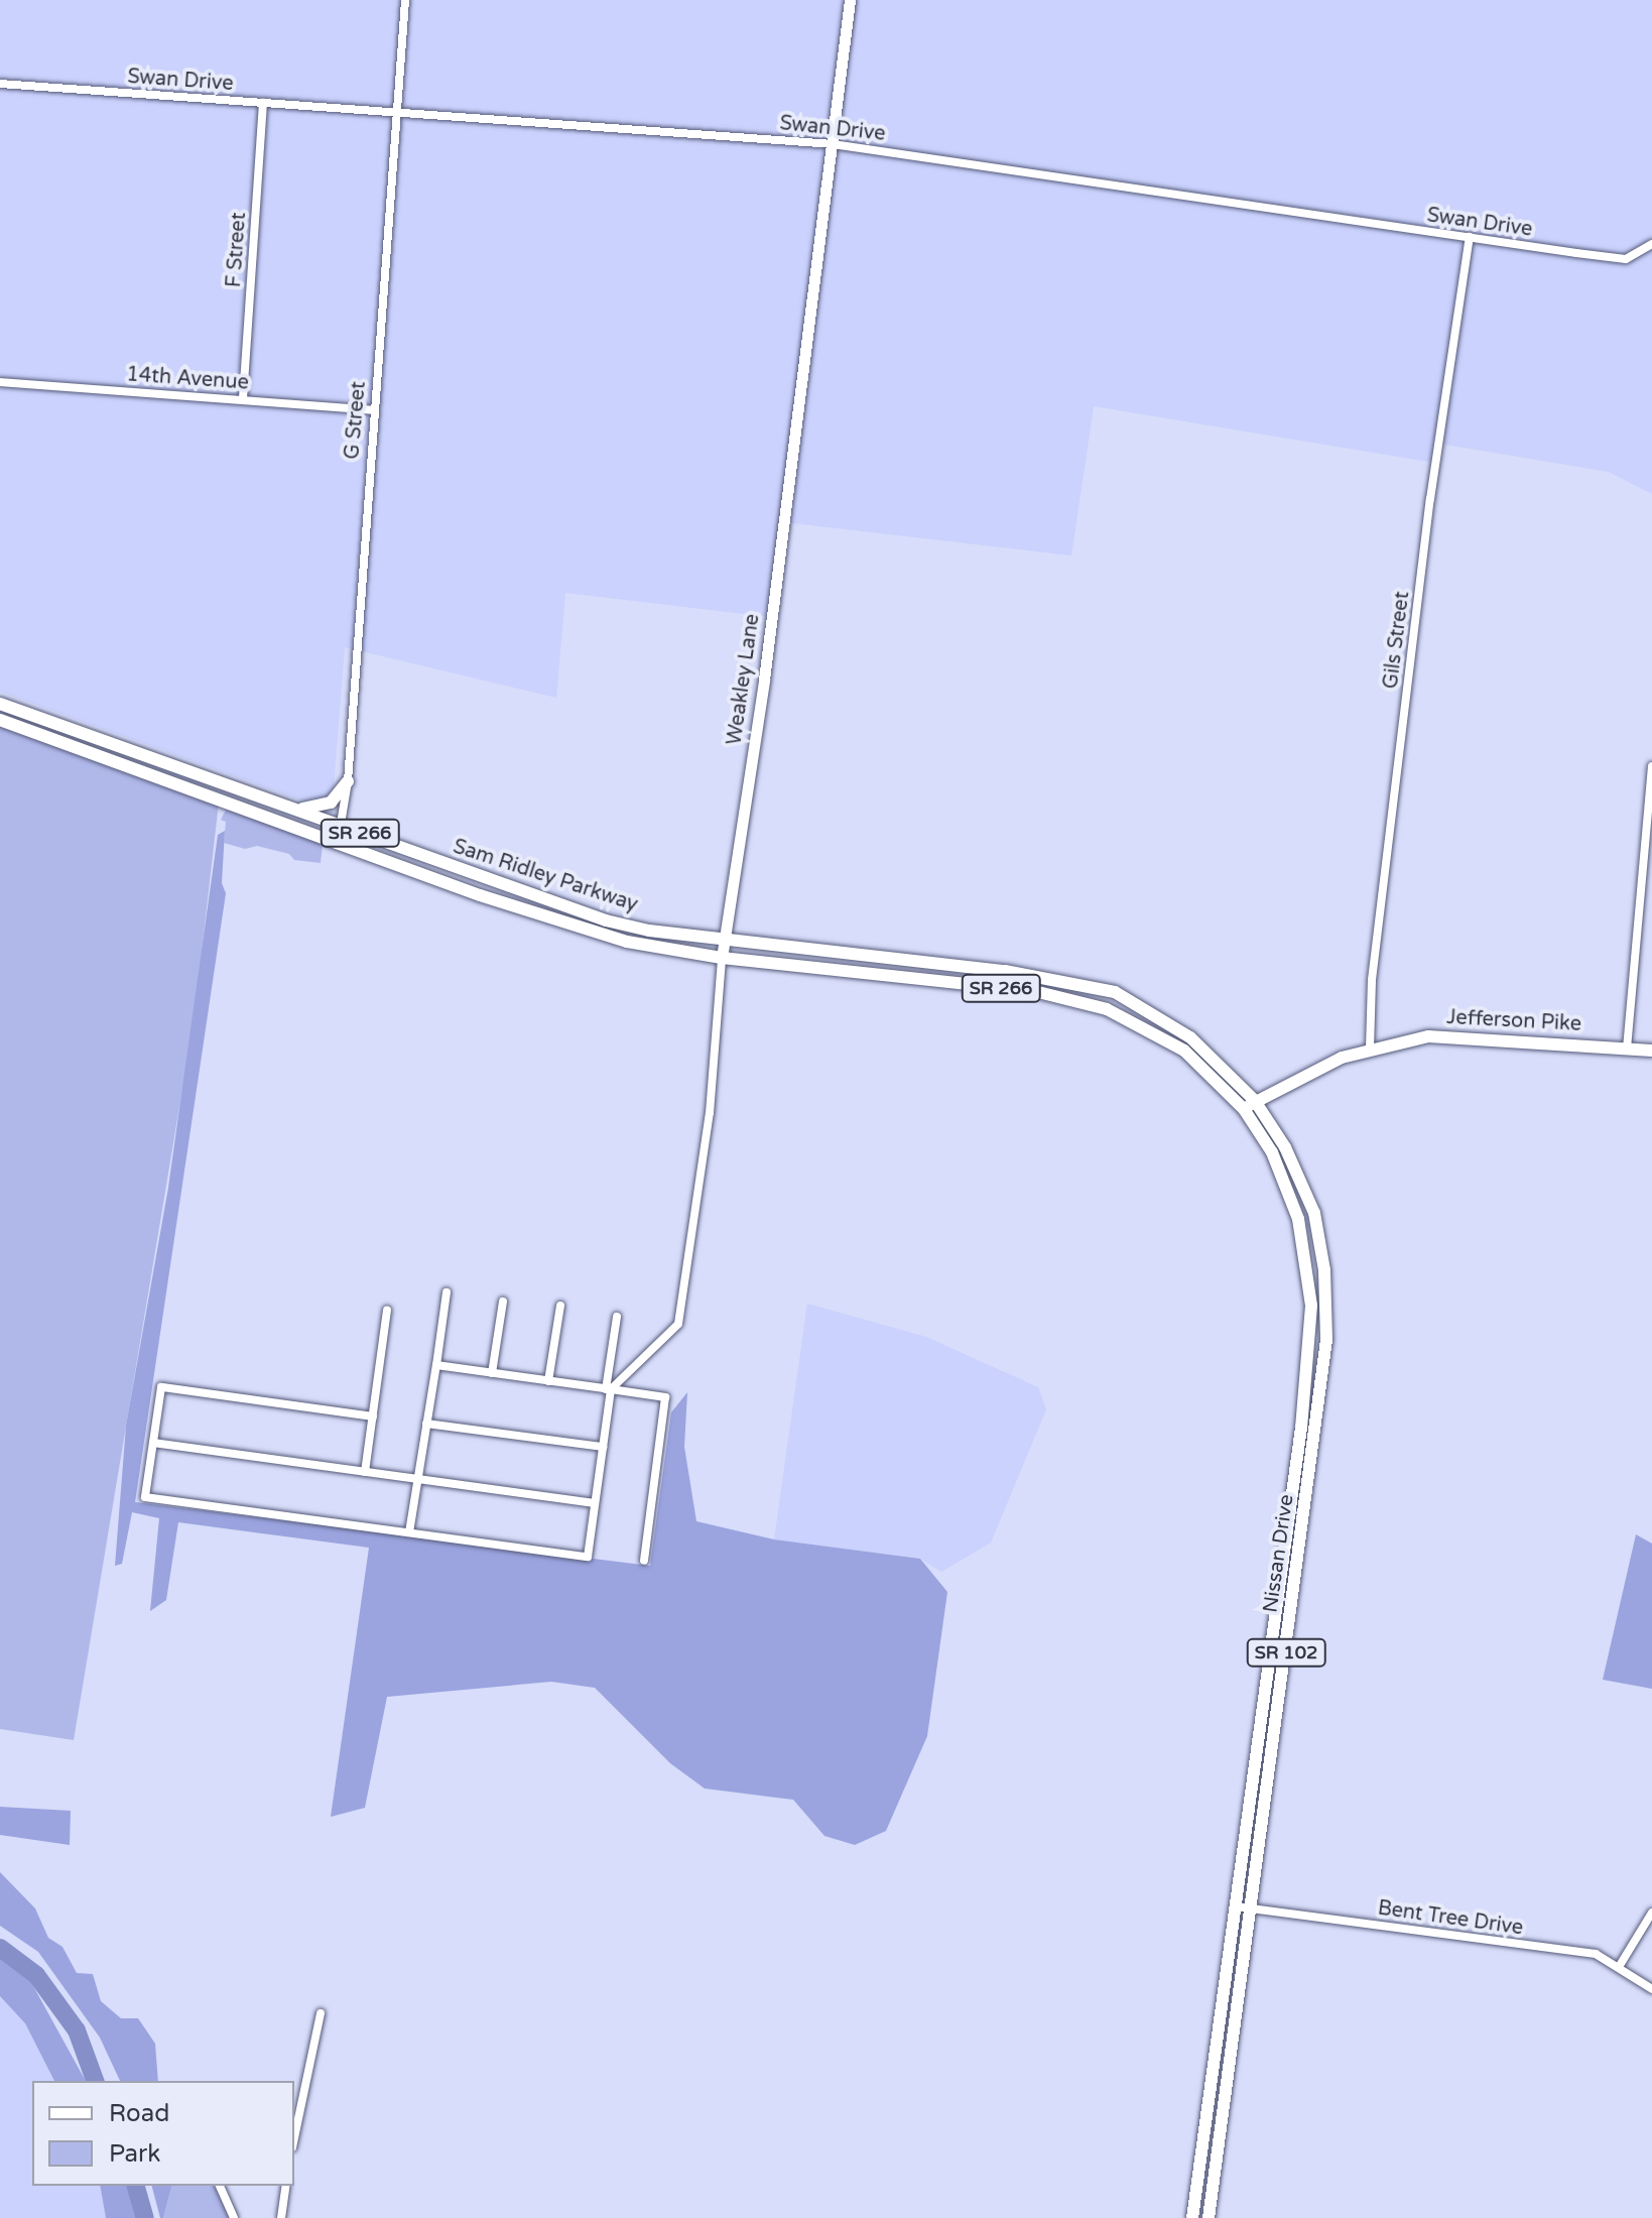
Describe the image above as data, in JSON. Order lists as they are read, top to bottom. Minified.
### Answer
{"streets":{"main road":["Weakley Lane","SR 266","Sam Ridley Parkway","Jefferson Pike","Nissan Drive","SR 102"],"street":["Swan Drive","F Street","14th Avenue","G Street","Gils Street","Bent Tree Drive"]},"crossings":[["Swan Drive","F Street"],["Swan Drive","G Street"],["Swan Drive","Gils Street"],["Swan Drive","Weakley Lane"],["F Street","14th Avenue"],["14th Avenue","G Street"],["G Street","Sam Ridley Parkway"],["Gils Street","Jefferson Pike"],["Weakley Lane","Sam Ridley Parkway"],["Sam Ridley Parkway","Jefferson Pike"],["Sam Ridley Parkway","Nissan Drive"],["Jefferson Pike","Nissan Drive"],["Nissan Drive","Bent Tree Drive"]],"legend":["Road","Park"]}
